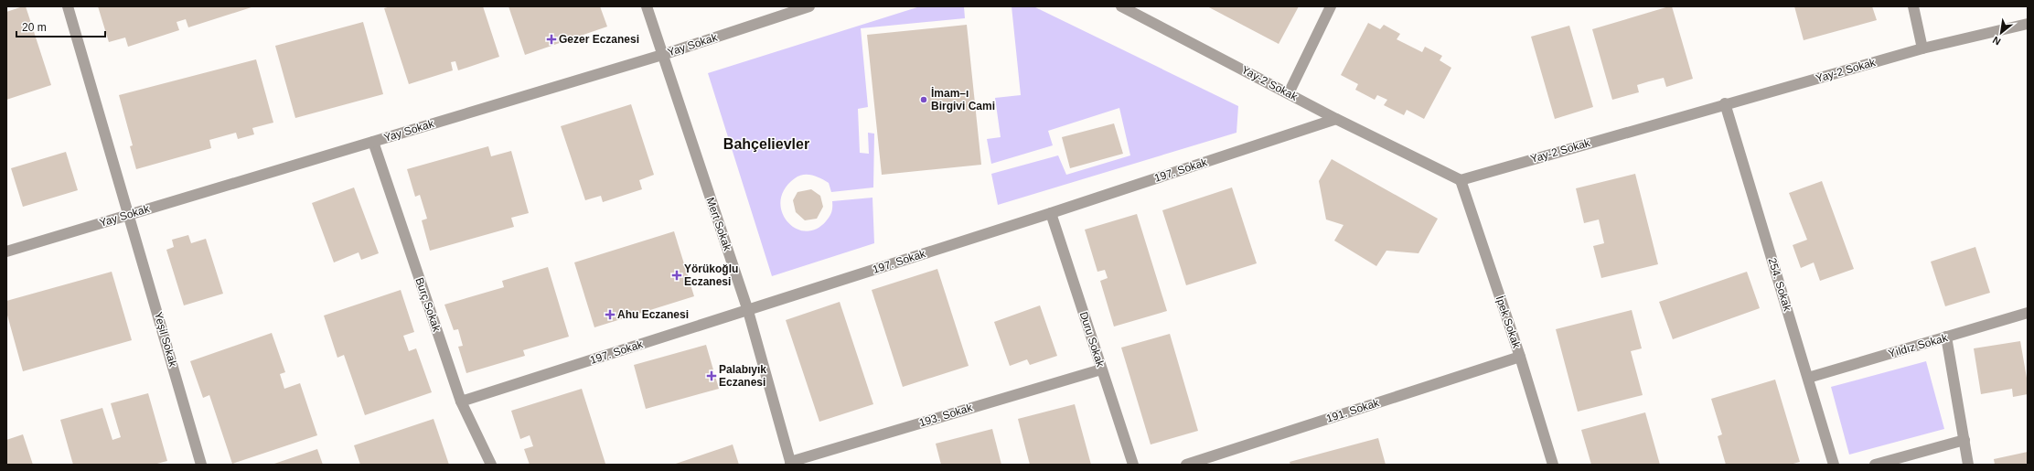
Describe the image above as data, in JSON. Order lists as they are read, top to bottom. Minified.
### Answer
{"streets":{"street":["Yay Sokak","Yay-2 Sokak","197. Sokak","Mert Sokak","254. Sokak","Burç Sokak","İpek Sokak","Yeşil Sokak","Duru Sokak","Yıldız Sokak","191. Sokak","193. Sokak"]},"crossings":[["Yay Sokak","Mert Sokak"],["Yay Sokak","Burç Sokak"],["Yay Sokak","Yeşil Sokak"],["Yay-2 Sokak","197. Sokak"],["Yay-2 Sokak","254. Sokak"],["Yay-2 Sokak","İpek Sokak"],["197. Sokak","Mert Sokak"],["197. Sokak","Burç Sokak"],["197. Sokak","Duru Sokak"],["Mert Sokak","193. Sokak"],["254. Sokak","Yıldız Sokak"],["İpek Sokak","191. Sokak"],["Duru Sokak","193. Sokak"]],"districts":["Bahçelievler"],"places":{"health":["Gezer Eczanesi","Yörükoğlu Eczanesi","Ahu Eczanesi","Palabıyık Eczanesi"],"other":["İmam–ı Birgivi Cami"]},"scale_bar":"20 m","north":"bottom left"}
